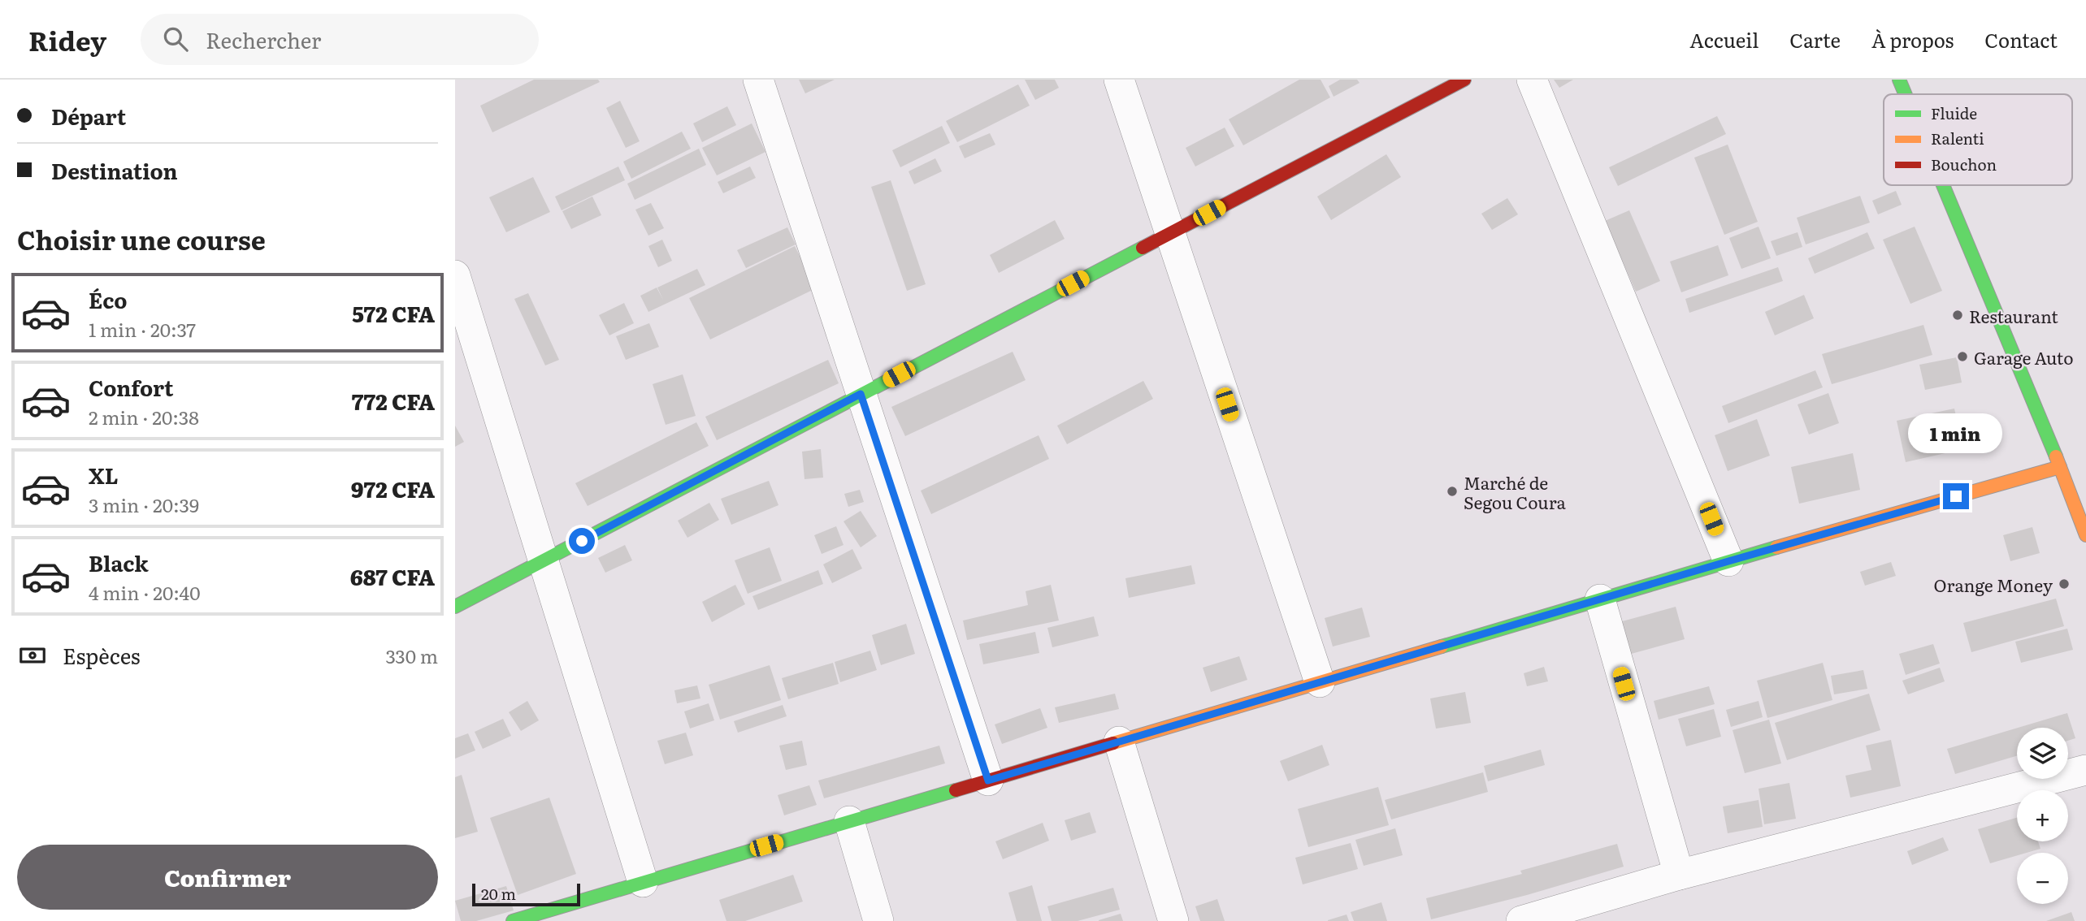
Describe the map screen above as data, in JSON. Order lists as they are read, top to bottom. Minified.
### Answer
{"places":["Restaurant","Garage Auto","Marché de Segou Coura","Orange Money"],"legend":["Fluide","Ralenti","Bouchon"],"scale_bar":"20 m","page":{"header":"Ridey","search":"Rechercher","nav":["Accueil","Carte","À propos","Contact"],"banner":["Départ","Destination"],"heading":"Choisir une course","list":[{"name":"Éco","note":"1 min · 20:37","value":"572 CFA"},{"name":"Confort","note":"2 min · 20:38","value":"772 CFA"},{"name":"XL","note":"3 min · 20:39","value":"972 CFA"},{"name":"Black","note":"4 min · 20:40","value":"687 CFA"}],"bubble":"1 min","pay":["Espèces","330 m"],"map_buttons":["+","−"],"buttons":"Confirmer","scale":"20 m"}}
